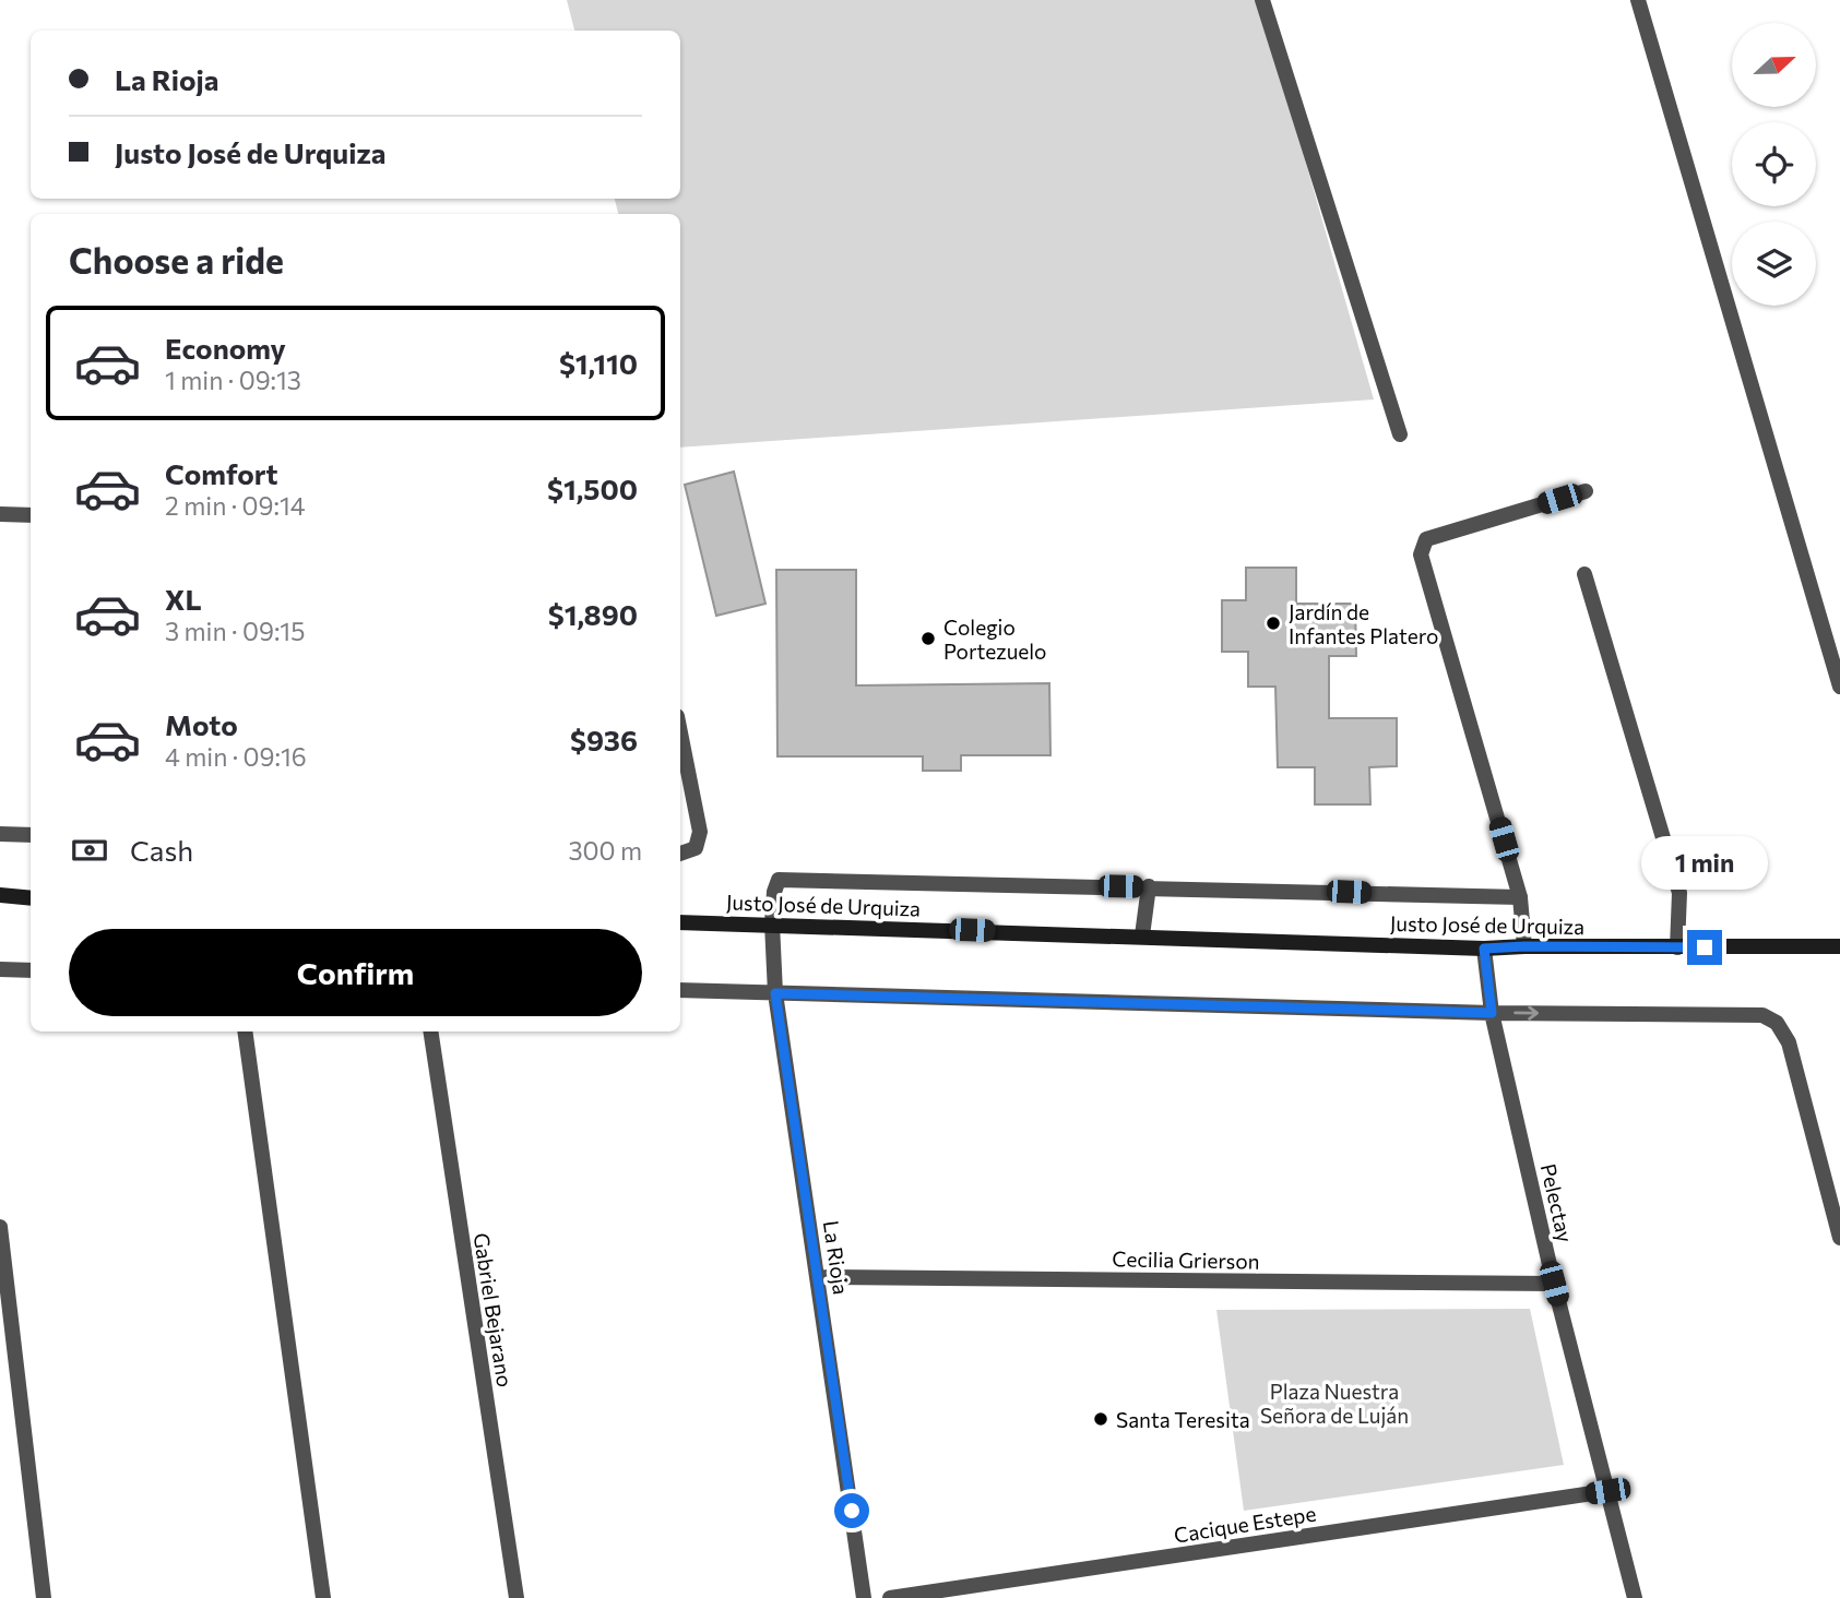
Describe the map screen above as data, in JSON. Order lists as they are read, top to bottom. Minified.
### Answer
{"streets":{"main road":["Justo José de Urquiza"],"street":["Pelectay","La Rioja","Cecilia Grierson","Gabriel Bejarano","Cacique Estepe"]},"crossings":[["Justo José de Urquiza","Pelectay"],["Justo José de Urquiza","La Rioja"],["Pelectay","Cecilia Grierson"],["Pelectay","Cacique Estepe"],["La Rioja","Cecilia Grierson"]],"parks":["Plaza Nuestra Señora de Luján"],"places":["Jardín de Infantes Platero","Colegio Portezuelo","Santa Teresita"],"north":"right","page":{"banner":["La Rioja","Justo José de Urquiza"],"heading":"Choose a ride","list":[{"name":"Economy","note":"1 min · 09:13","value":"$1,110"},{"name":"Comfort","note":"2 min · 09:14","value":"$1,500"},{"name":"XL","note":"3 min · 09:15","value":"$1,890"},{"name":"Moto","note":"4 min · 09:16","value":"$936"}],"pay":["Cash","300 m"],"bubble":"1 min","buttons":"Confirm"}}
